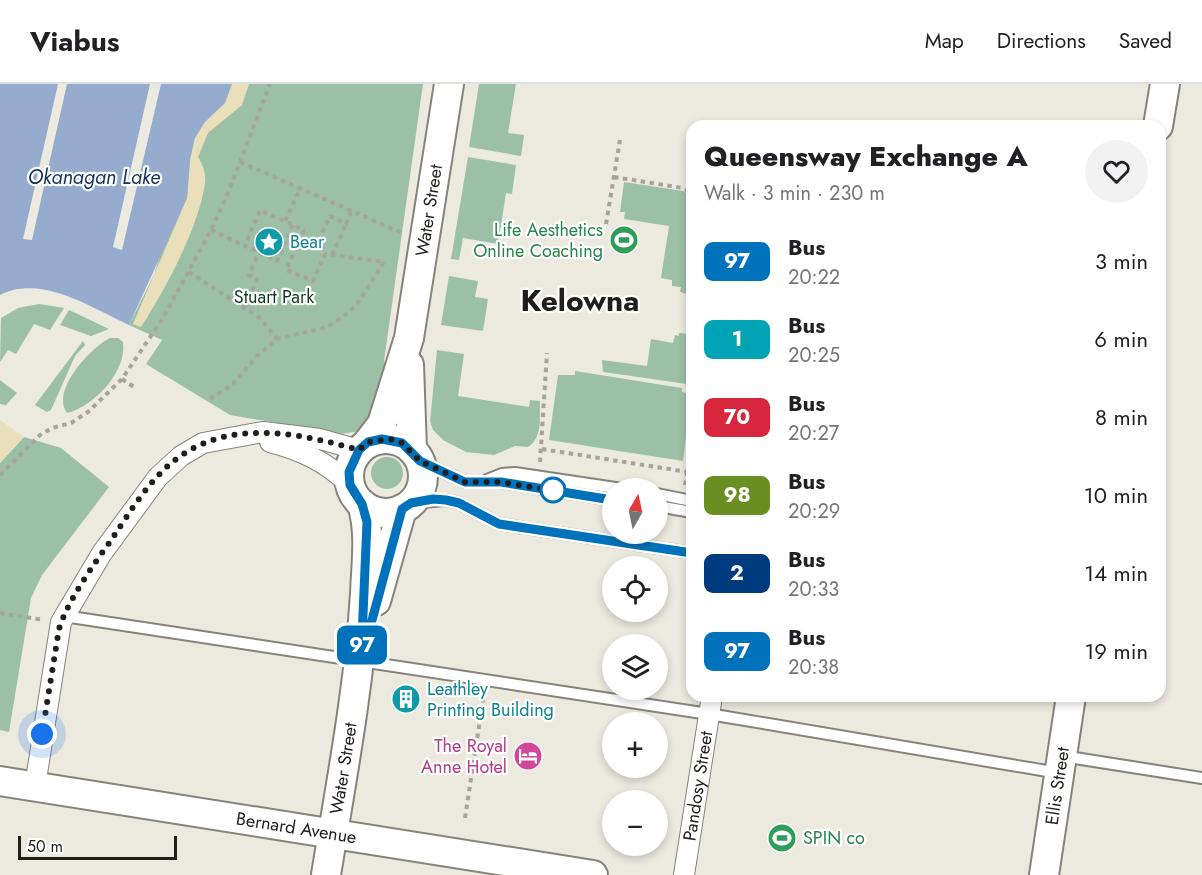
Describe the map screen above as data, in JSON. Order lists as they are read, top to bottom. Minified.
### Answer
{"streets":{"main road":["Water Street","Ellis Street","Bernard Avenue"],"street":["Pandosy Street"]},"crossings":[["Water Street","Bernard Avenue"]],"districts":["Kelowna"],"water":["Okanagan Lake"],"parks":["Stuart Park"],"places":{"sports":["Life Aesthetics Online Coaching","SPIN co"],"place":["Bear"],"building":["Leathley Printing Building"],"hotel":["The Royal Anne Hotel"]},"lines":["bus line 97"],"scale_bar":"50 m","north":"top","page":{"header":"Viabus","nav":["Map","Directions","Saved"],"on_map":"97","heading":["Queensway Exchange A","Walk · 3 min · 230 m"],"list":[{"mark":"97","name":"Bus","note":"20:22","value":"3 min"},{"mark":"1","name":"Bus","note":"20:25","value":"6 min"},{"mark":"70","name":"Bus","note":"20:27","value":"8 min"},{"mark":"98","name":"Bus","note":"20:29","value":"10 min"},{"mark":"2","name":"Bus","note":"20:33","value":"14 min"},{"mark":"97","name":"Bus","note":"20:38","value":"19 min"}],"map_buttons":["+","−"],"scale":"50 m"}}
